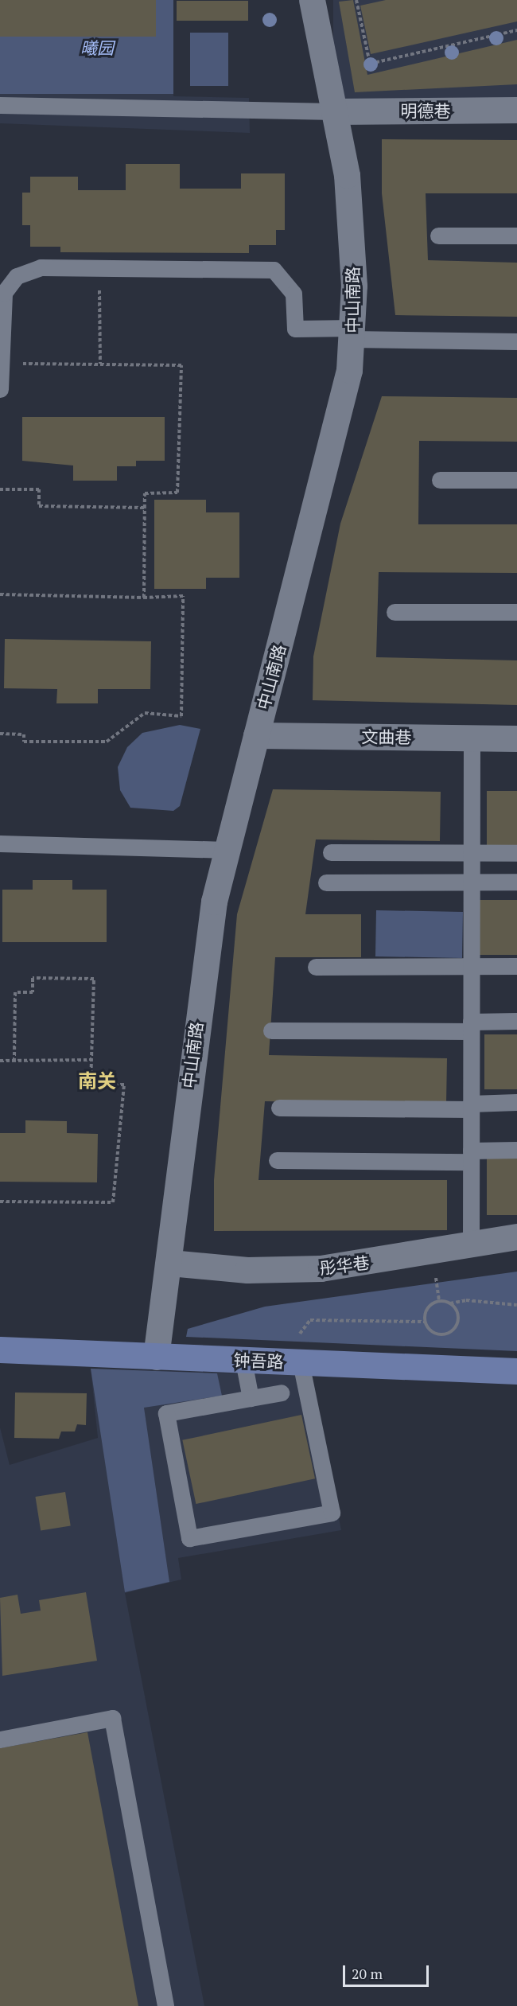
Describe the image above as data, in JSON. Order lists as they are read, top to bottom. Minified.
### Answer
{"streets":{"street":["明德巷","中山南路","文曲巷","彤华巷","钟吾路"]},"crossings":[["明德巷","中山南路"],["中山南路","文曲巷"],["中山南路","彤华巷"],["中山南路","钟吾路"]],"districts":["南关"],"parks":["曦园"],"scale_bar":"20 m"}
